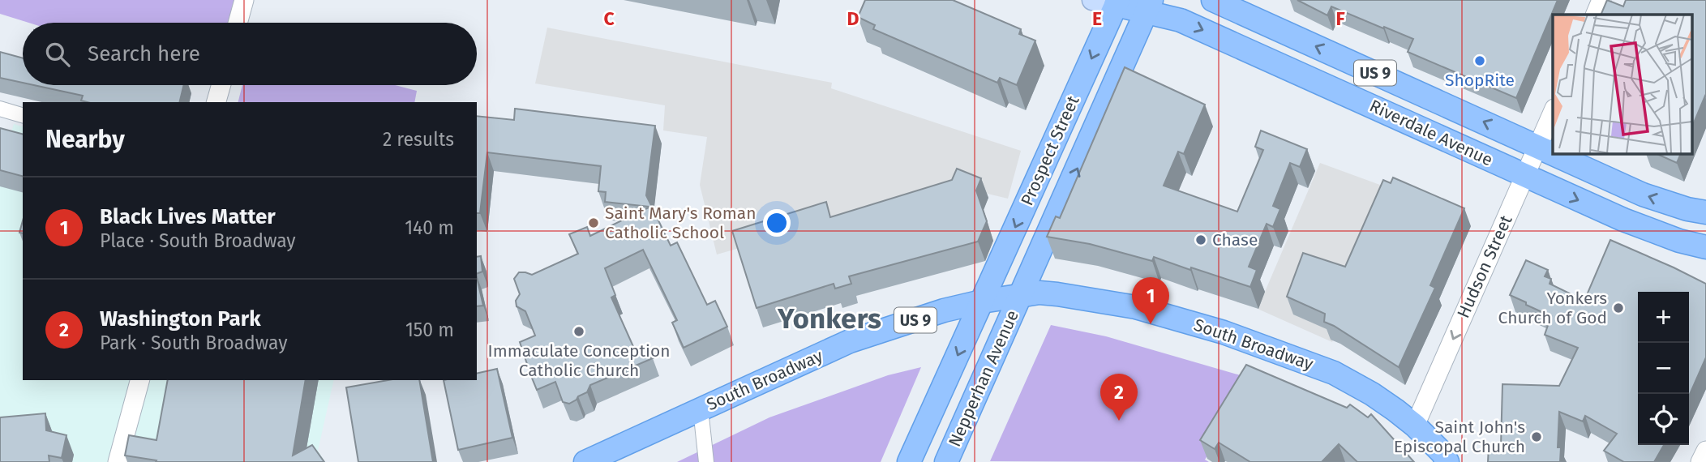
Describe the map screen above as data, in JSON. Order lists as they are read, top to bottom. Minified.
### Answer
{"streets":{"main road":["US 9","Riverdale Avenue","Prospect Street","South Broadway","Nepperhan Avenue"],"street":["Hudson Street"]},"crossings":[["Riverdale Avenue","Prospect Street"],["Riverdale Avenue","Hudson Street"],["Prospect Street","South Broadway"],["Prospect Street","Nepperhan Avenue"],["Hudson Street","South Broadway"],["South Broadway","Nepperhan Avenue"]],"one_way":["Hudson Street"],"districts":["Yonkers"],"places":["ShopRite","Saint Mary's Roman Catholic School","Chase","Yonkers Church of God","Immaculate Conception Catholic Church","Saint John's Episcopal Church"],"page":{"search":"Search here","heading":["Nearby","2 results"],"list":[{"mark":"1","name":"Black Lives Matter","note":"Place · South Broadway","value":"140 m"},{"mark":"2","name":"Washington Park","note":"Park · South Broadway","value":"150 m"}],"pins":["1","2"],"map_buttons":["+","−"]},"grid":{"columns":["C","D","E","F"]}}
